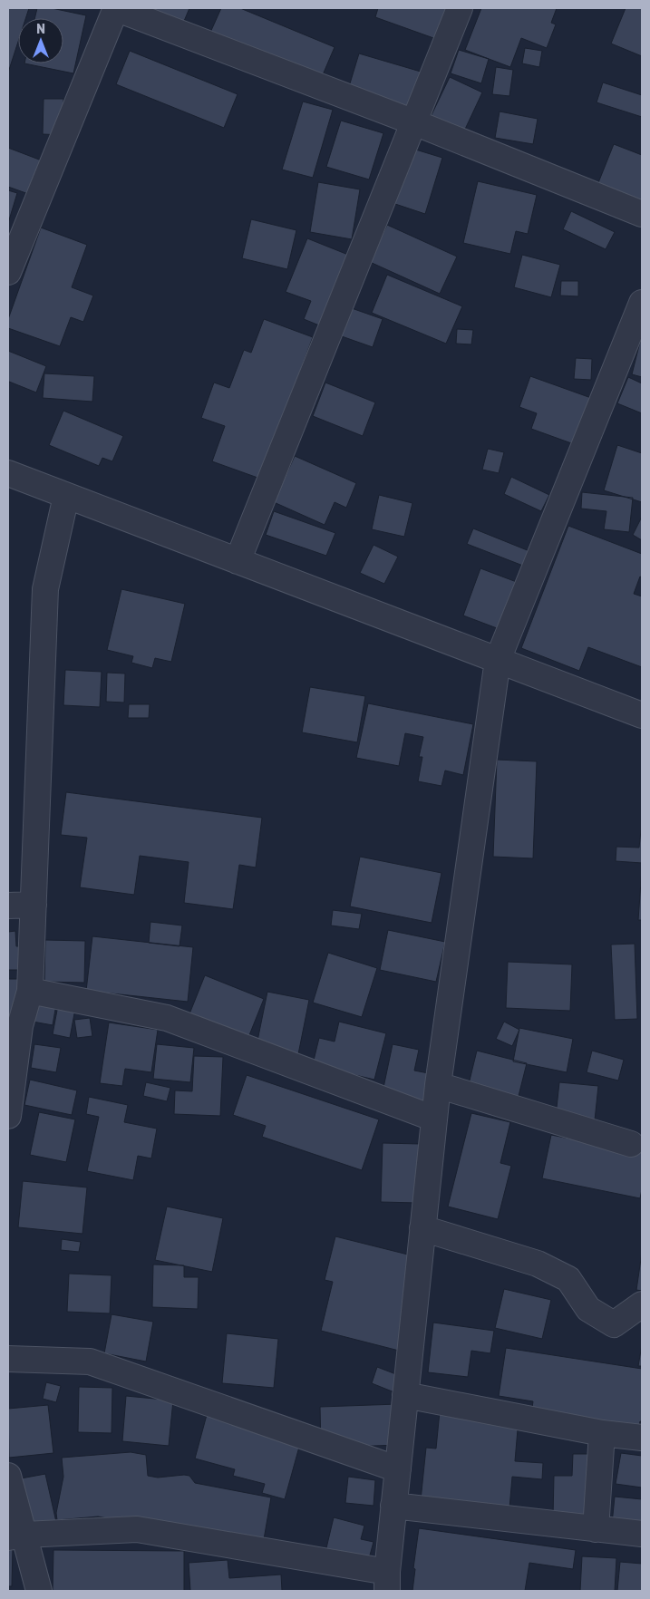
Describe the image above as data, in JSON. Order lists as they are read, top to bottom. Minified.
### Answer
{"north":"top"}
